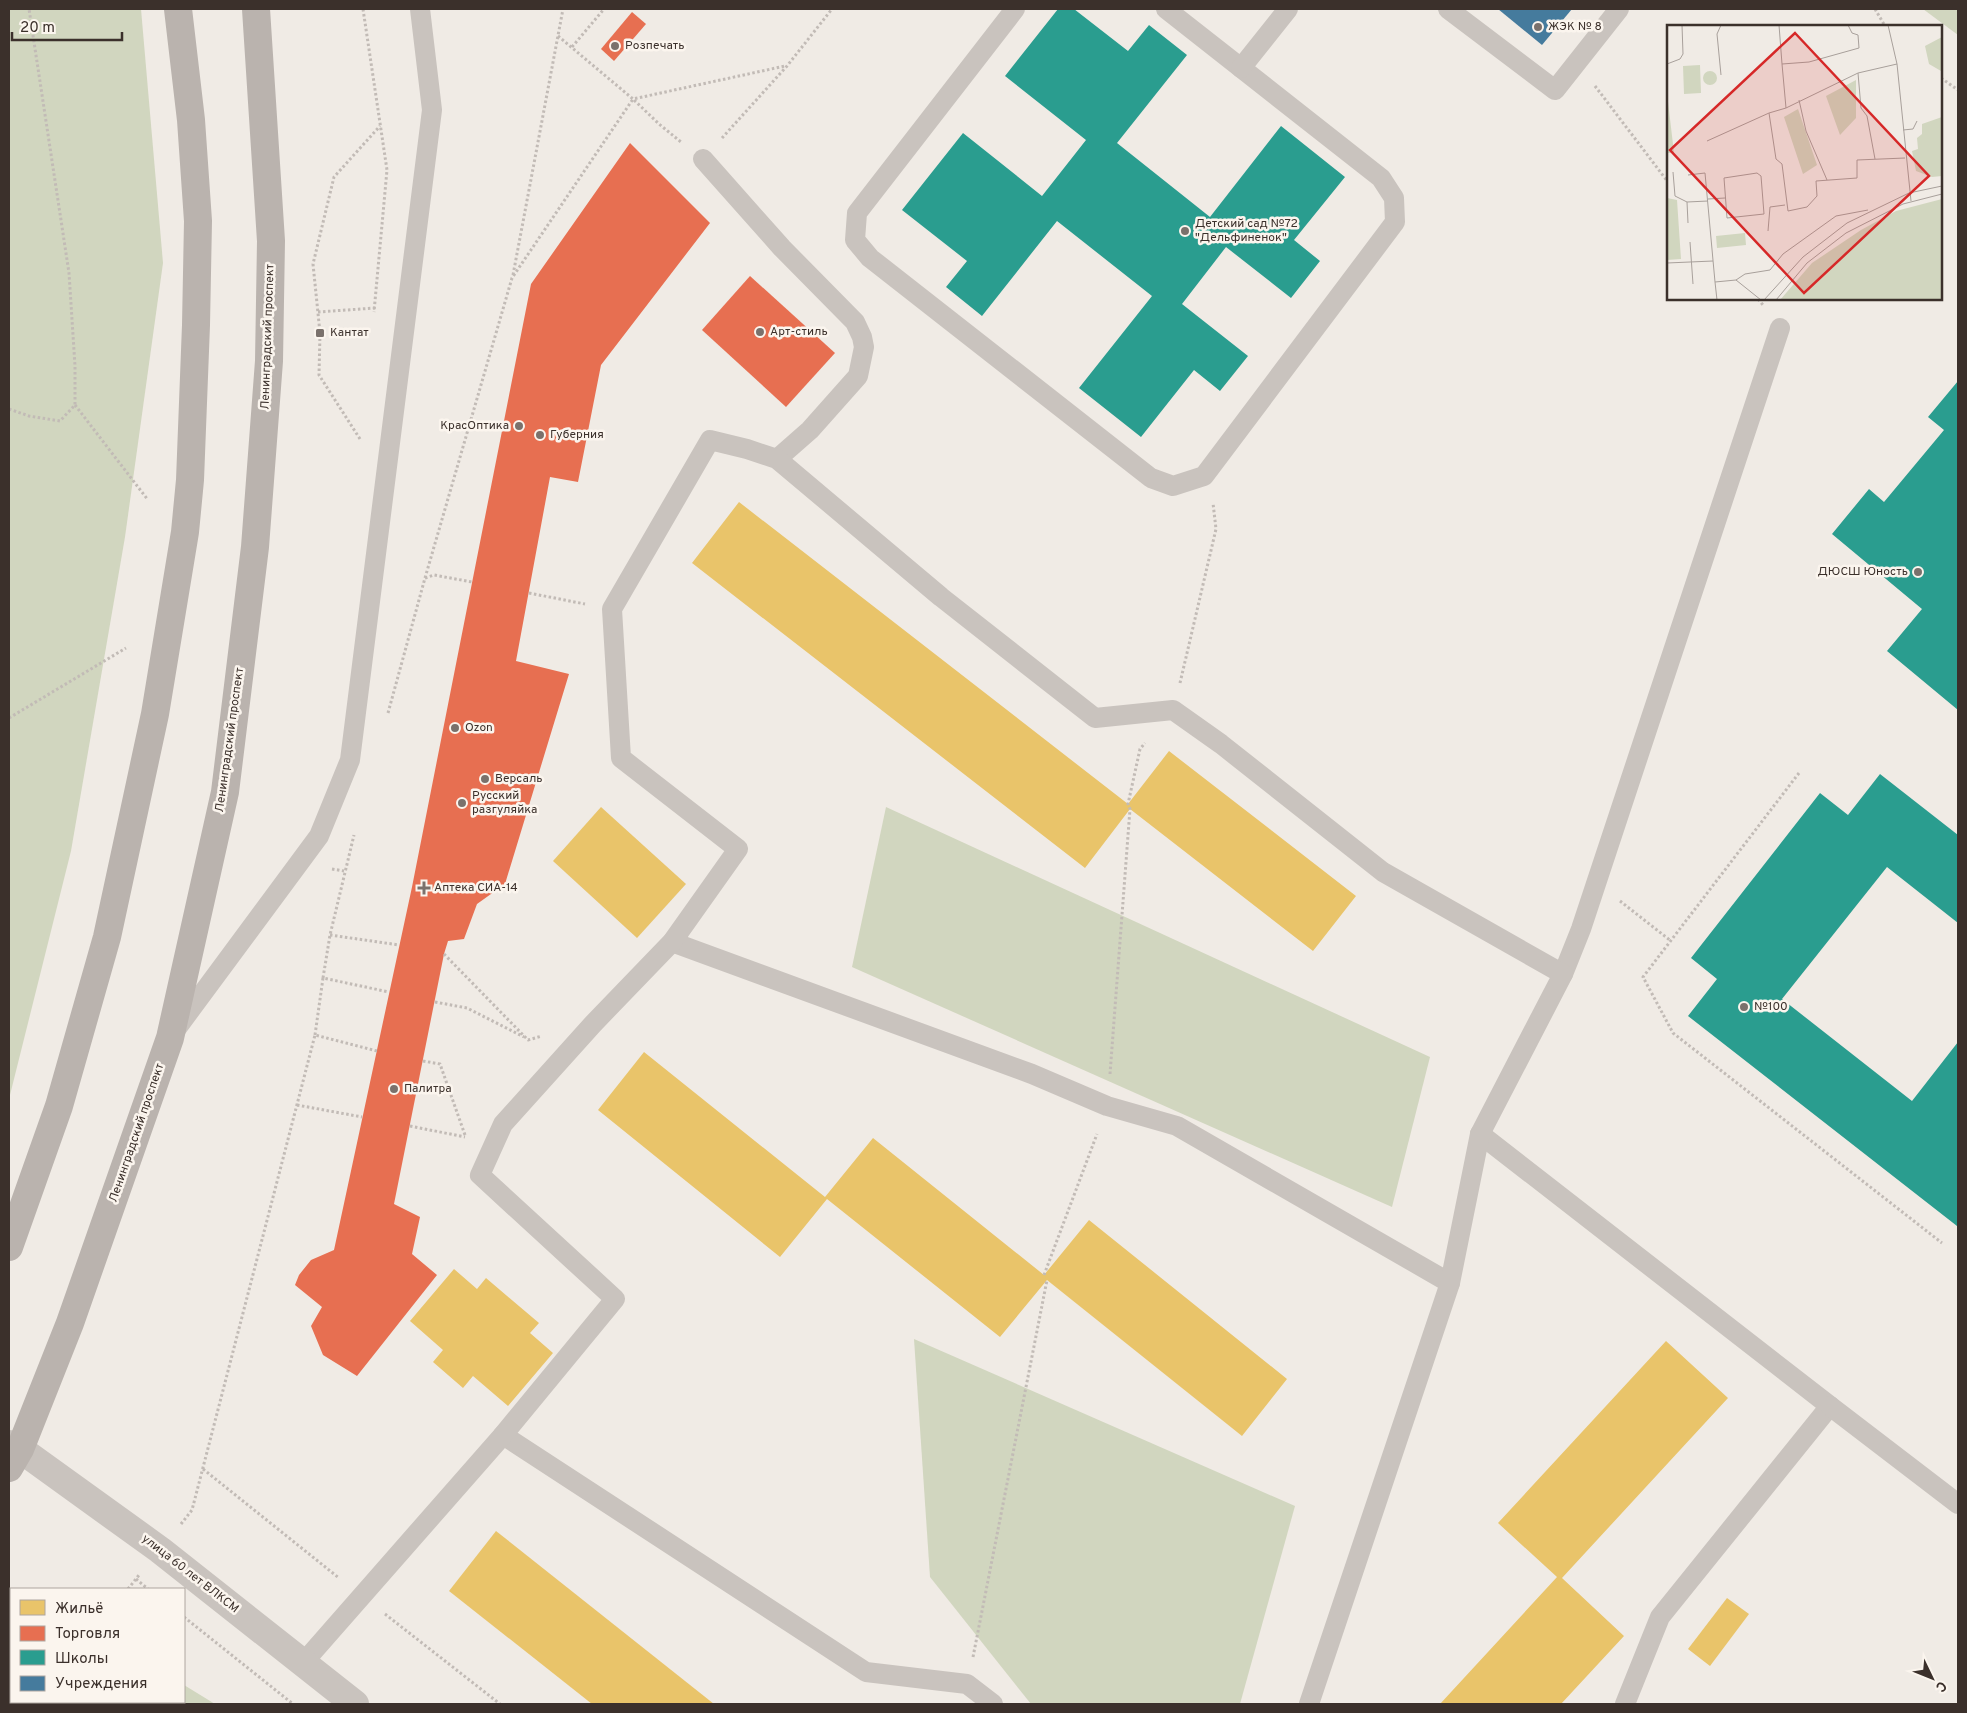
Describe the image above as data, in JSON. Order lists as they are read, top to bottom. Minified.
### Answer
{"streets":{"main road":["Ленинградский проспект"],"street":["улица 60 лет ВЛКСМ"]},"crossings":[["Ленинградский проспект","улица 60 лет ВЛКСМ"]],"places":{"other":["ЖЭК № 8","Розпечать","Детский сад №72 \"Дельфиненок\"","Арт-стиль","КрасОптика","Губерния","ДЮСШ Юность","Ozon","Версаль","Русский разгуляйка","№100","Палитра"],"transit":["Кантат"],"health":["Аптека СИА-14"]},"legend":["Жильё","Торговля","Школы","Учреждения"],"scale_bar":"20 m","north":"bottom right"}
